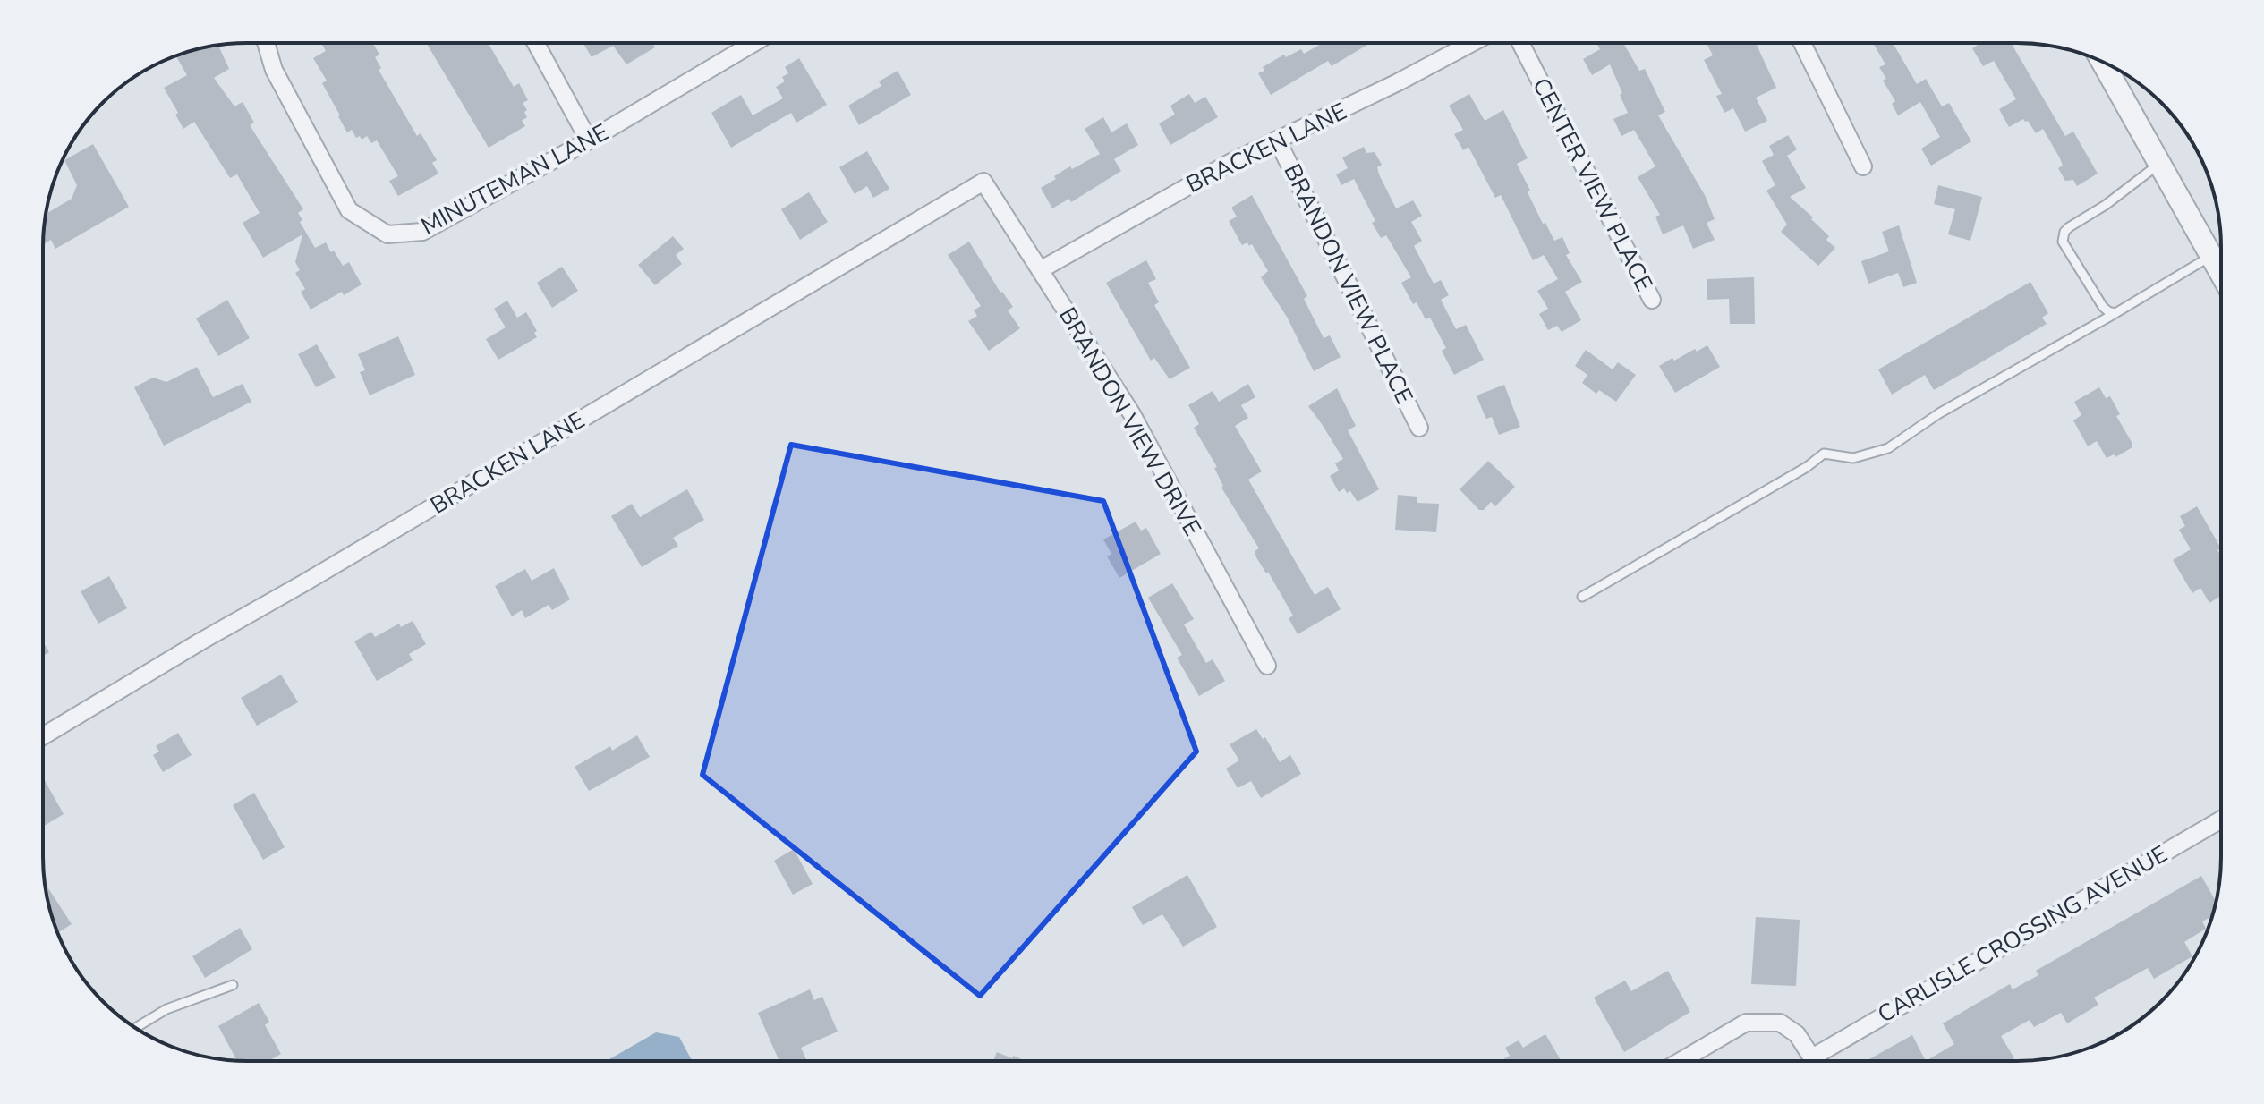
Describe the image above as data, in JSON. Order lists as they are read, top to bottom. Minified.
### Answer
{"streets":{"street":["BRACKEN LANE","MINUTEMAN LANE","CENTER VIEW PLACE","BRANDON VIEW PLACE","BRANDON VIEW DRIVE","CARLISLE CROSSING AVENUE"]},"crossings":[["BRACKEN LANE","BRANDON VIEW PLACE"],["BRACKEN LANE","BRANDON VIEW DRIVE"]]}
